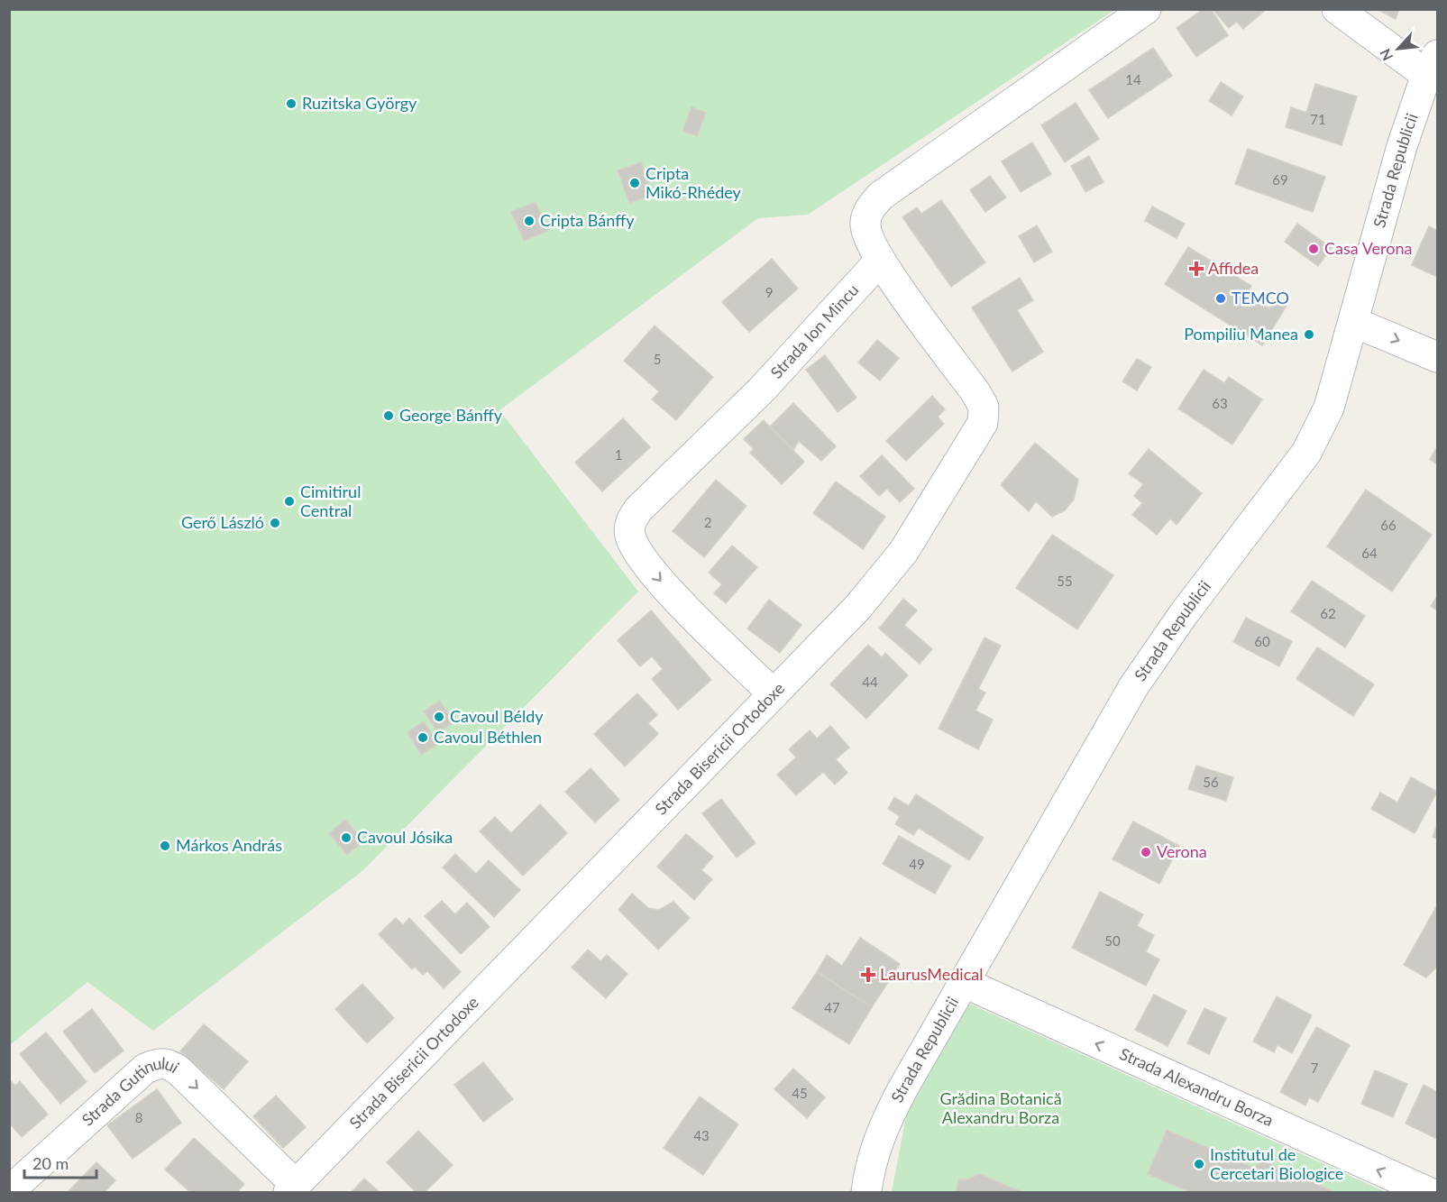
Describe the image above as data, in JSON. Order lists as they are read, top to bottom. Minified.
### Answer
{"streets":{"street":["Strada Republicii","Strada Ion Mincu","Strada Bisericii Ortodoxe","Strada Alexandru Borza","Strada Gutinului"]},"crossings":[["Strada Republicii","Strada Alexandru Borza"],["Strada Ion Mincu","Strada Bisericii Ortodoxe"],["Strada Bisericii Ortodoxe","Strada Gutinului"]],"one_way":["Strada Alexandru Borza"],"parks":["Grădina Botanică Alexandru Borza"],"places":{"other":["Ruzitska György","Cripta Mikó-Rhédey","Cripta Bánffy","Casa Verona","TEMCO","Pompiliu Manea","George Bánffy","Cimitirul Central","Gerő László","Cavoul Béldy","Cavoul Béthlen","Cavoul Jósika","Márkos András","Verona","Institutul de Cercetari Biologice"],"health":["Affidea","LaurusMedical"]},"house_numbers":["14","71","69","9","5","63","1","2","66","64","55","62","60","44","56","49","50","47","7","45","8","43"],"scale_bar":"20 m","north":"bottom left"}
